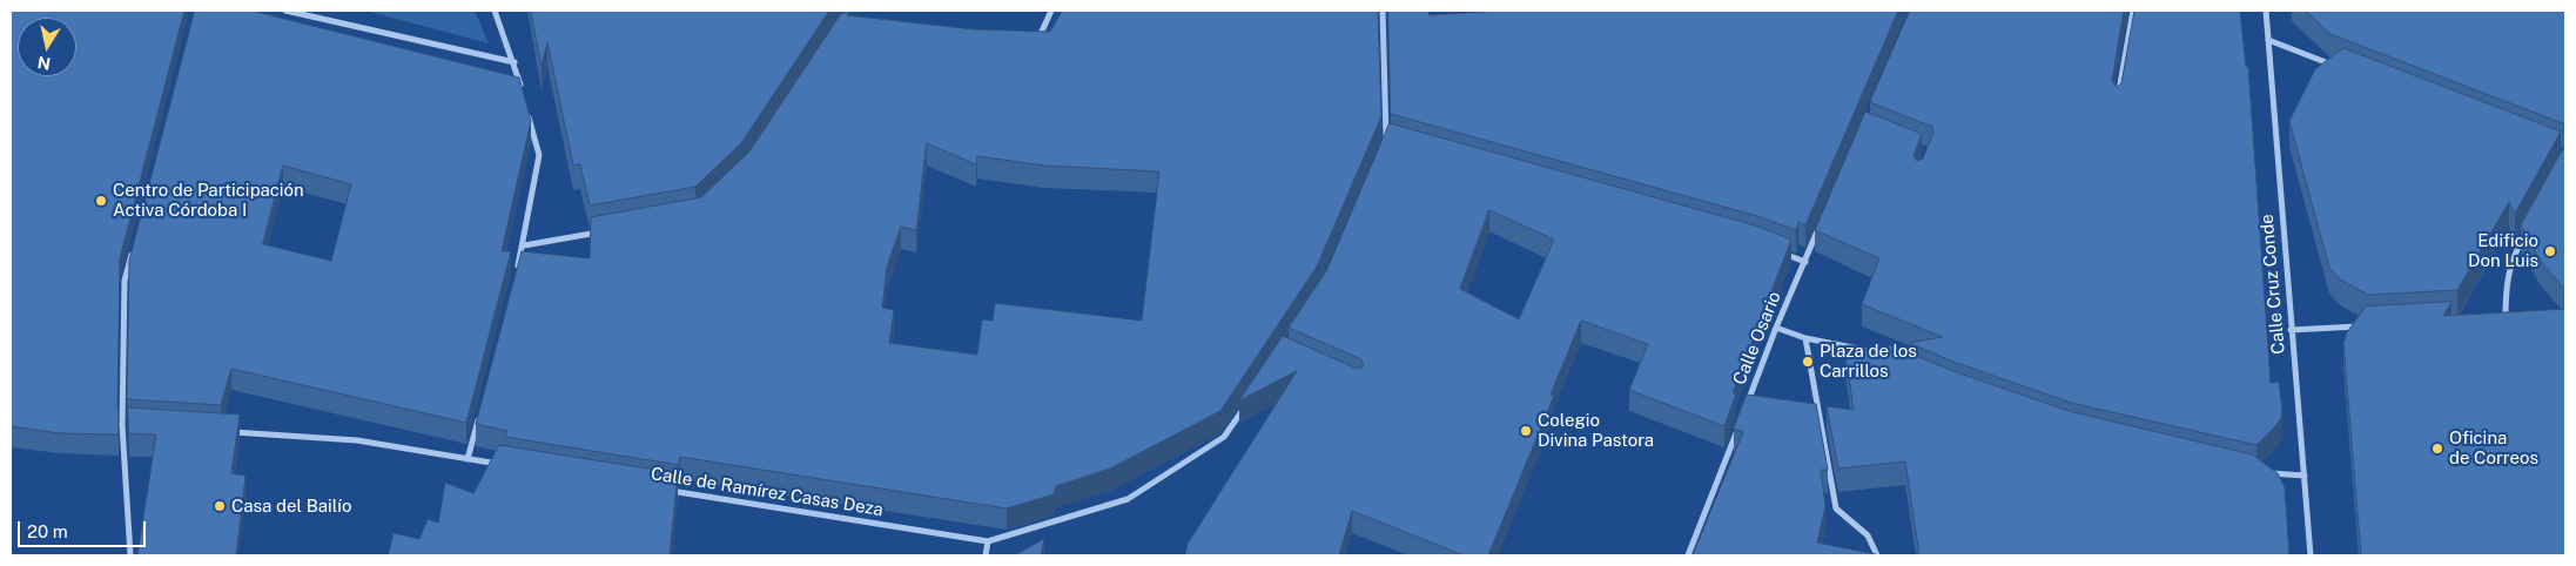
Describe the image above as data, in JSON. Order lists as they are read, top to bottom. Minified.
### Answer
{"streets":{"street":["Calle Cruz Conde","Calle Osario","Calle de Ramírez Casas Deza"]},"places":["Centro de Participación Activa Córdoba I","Edificio Don Luis","Plaza de los Carrillos","Colegio Divina Pastora","Oficina de Correos","Casa del Bailío"],"scale_bar":"20 m","north":"bottom"}
